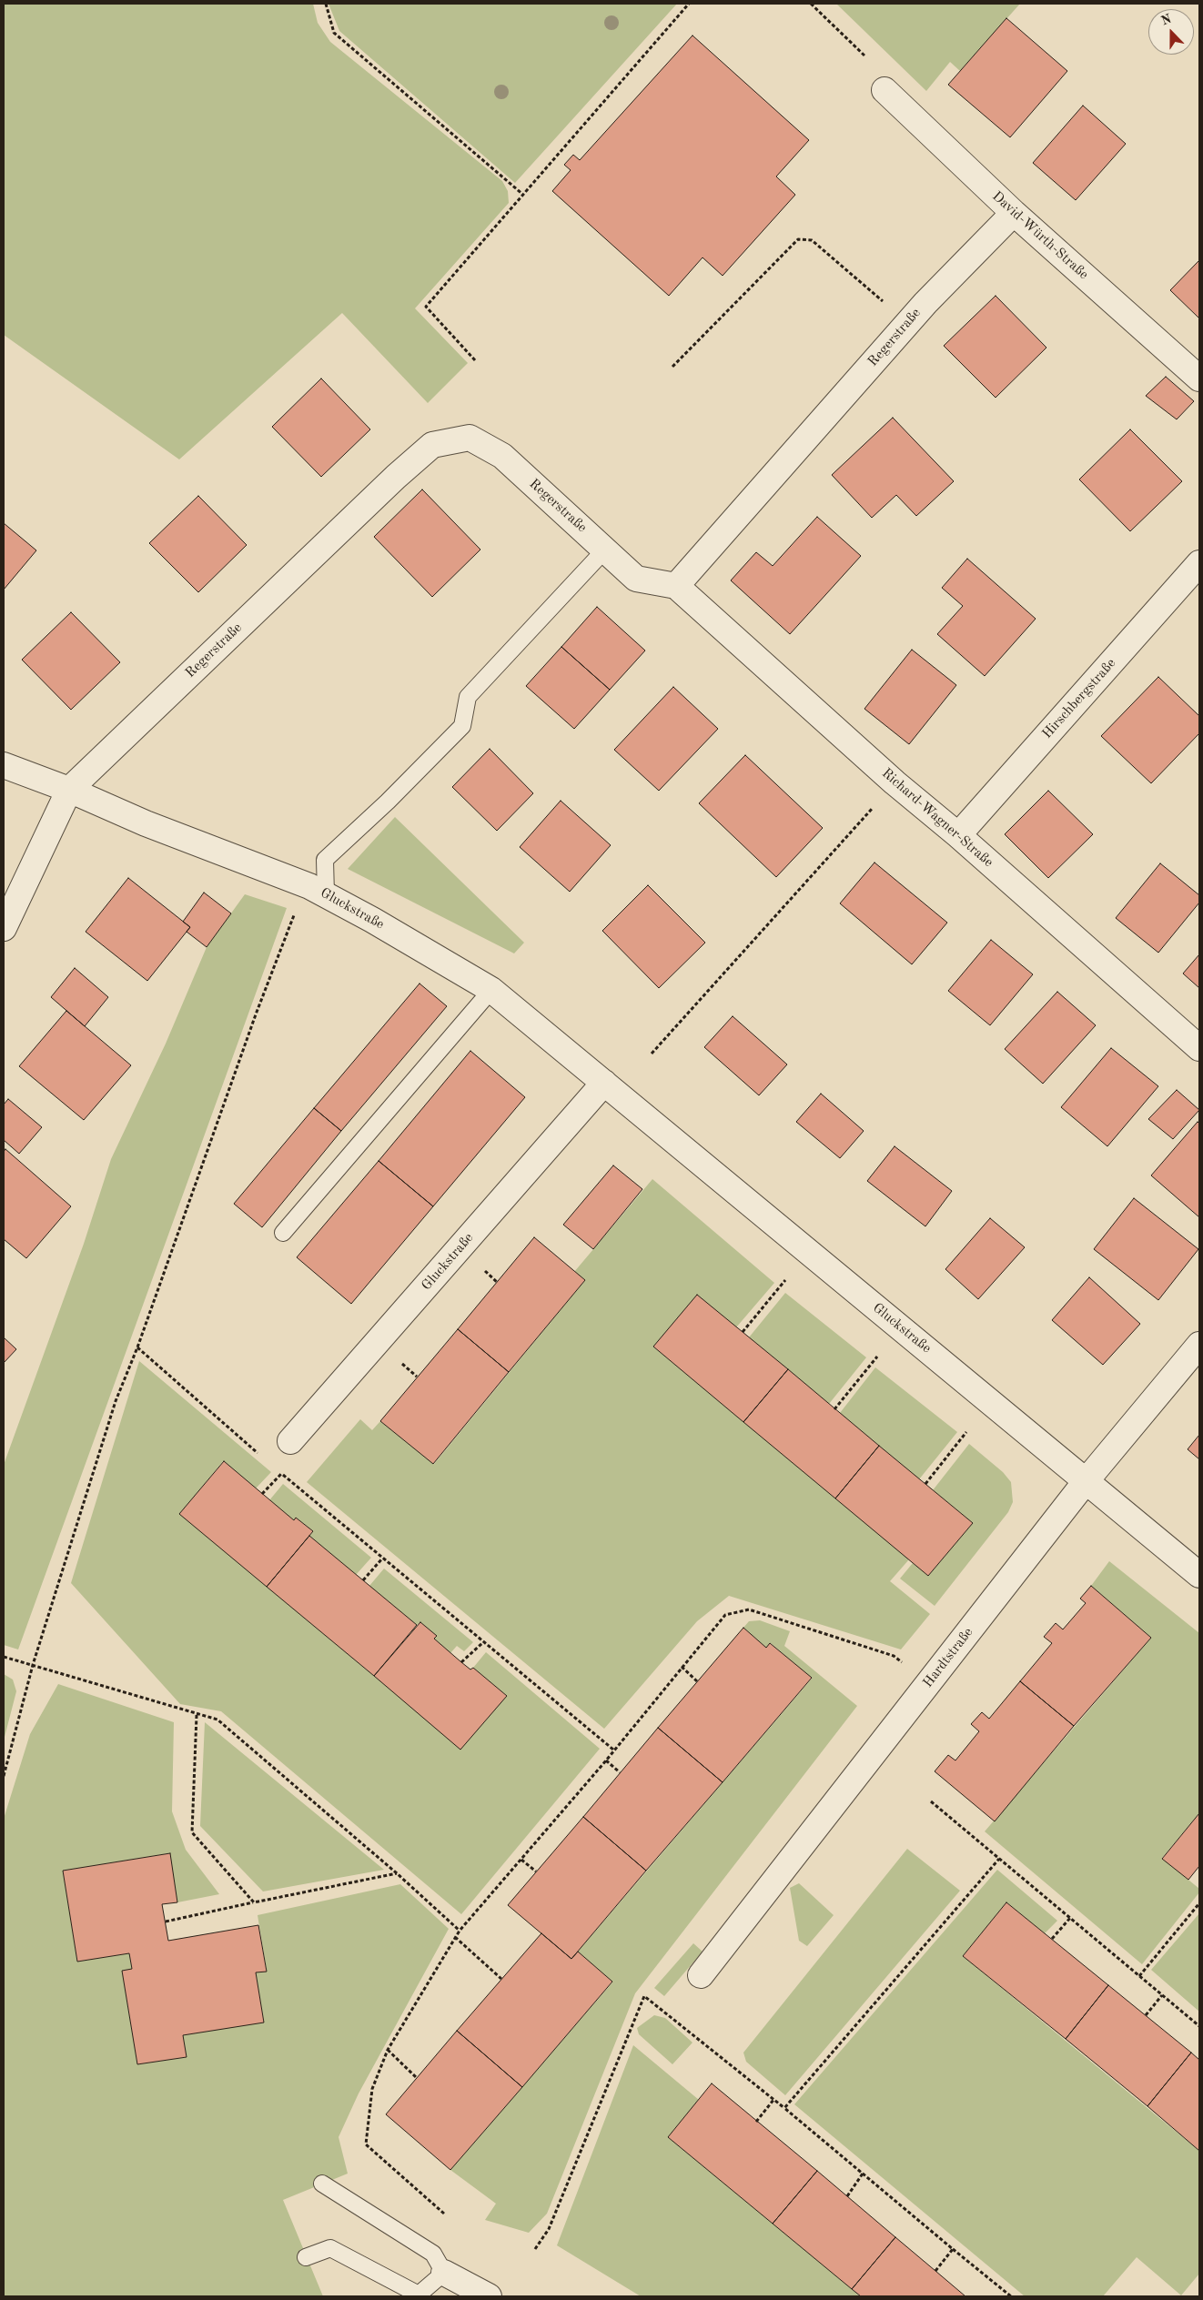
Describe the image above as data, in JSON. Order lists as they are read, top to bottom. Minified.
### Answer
{"streets":{"street":["David-Würth-Straße","Regerstraße","Hirschbergstraße","Richard-Wagner-Straße","Gluckstraße","Hardtstraße"]},"crossings":[["David-Würth-Straße","Regerstraße"],["Regerstraße","Richard-Wagner-Straße"],["Regerstraße","Gluckstraße"],["Hirschbergstraße","Richard-Wagner-Straße"],["Gluckstraße","Hardtstraße"]],"north":"top"}
